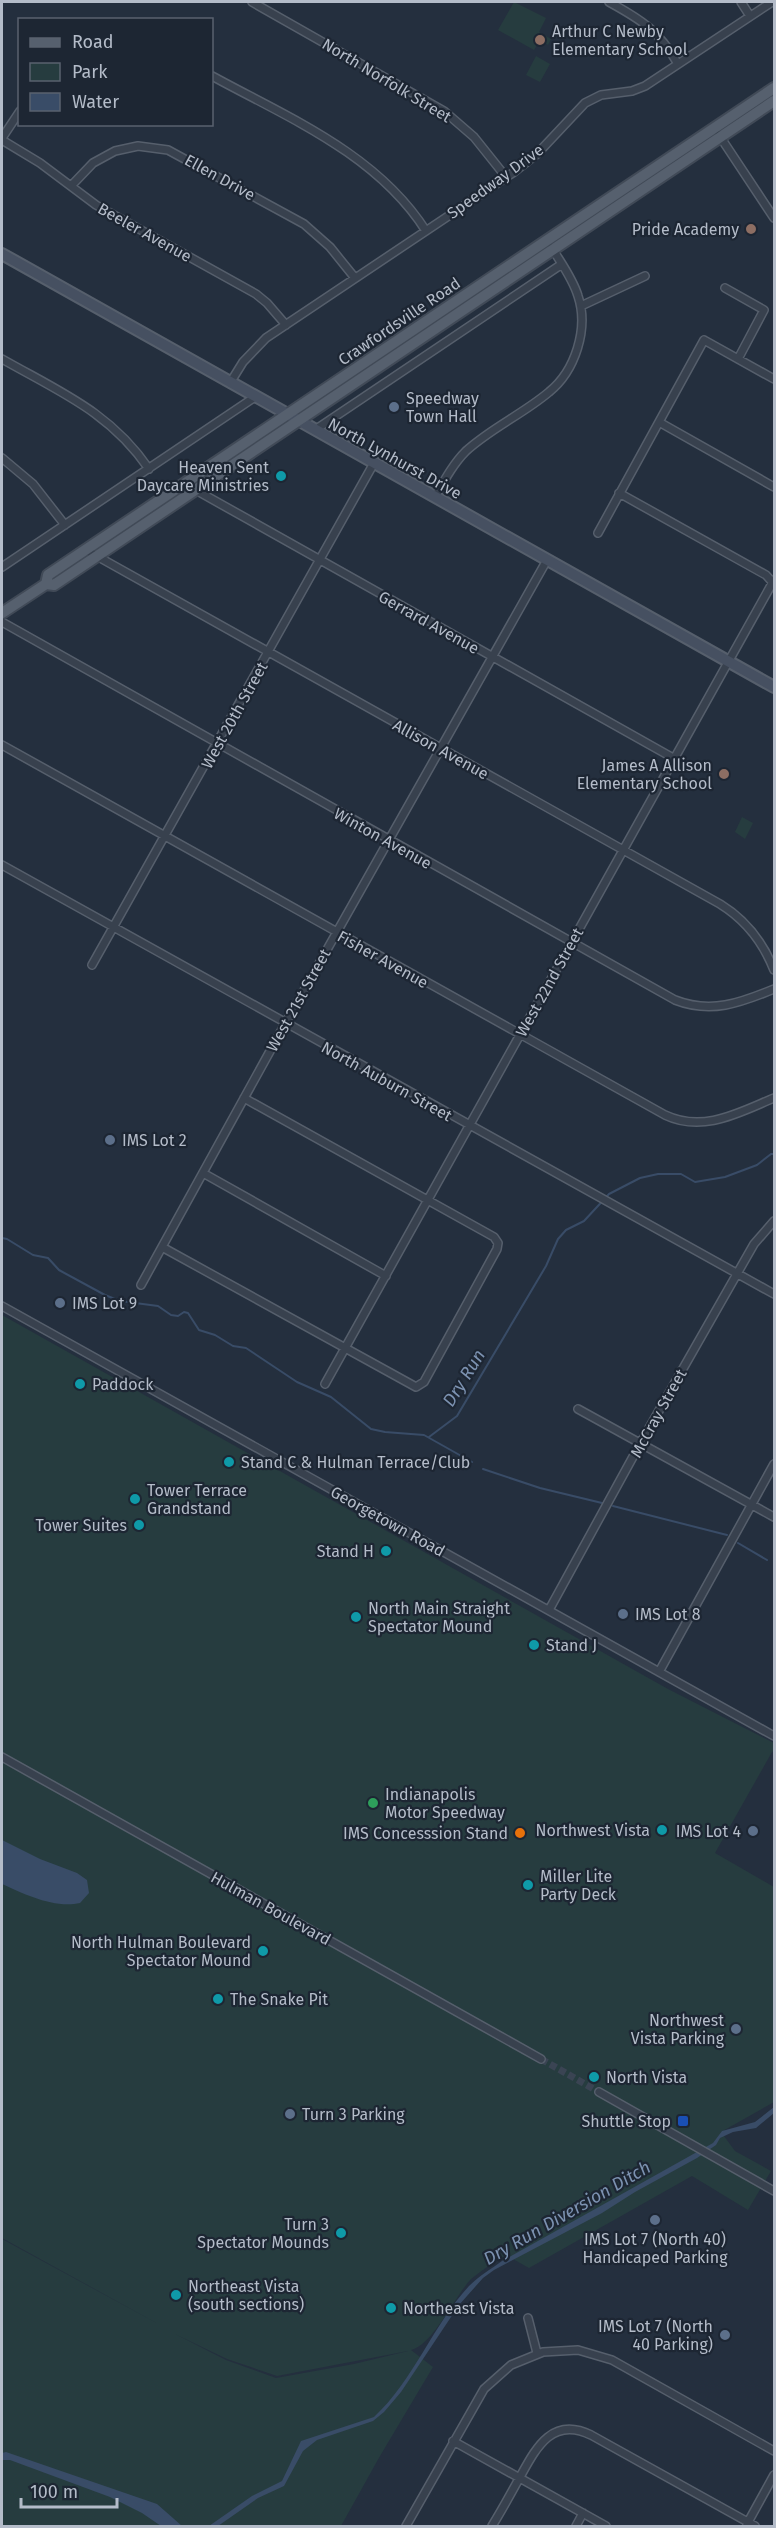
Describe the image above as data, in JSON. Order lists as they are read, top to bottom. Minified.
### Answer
{"streets":{"main road":["Crawfordsville Road","North Lynhurst Drive"],"street":["North Norfolk Street","Ellen Drive","Speedway Drive","Beeler Avenue","Gerrard Avenue","West 20th Street","Allison Avenue","Winton Avenue","Fisher Avenue","West 22nd Street","West 21st Street","North Auburn Street","McCray Street","Georgetown Road","Hulman Boulevard"]},"crossings":[["North Norfolk Street","Speedway Drive"],["Ellen Drive","Speedway Drive"],["Ellen Drive","Beeler Avenue"],["Speedway Drive","Beeler Avenue"],["Speedway Drive","North Lynhurst Drive"],["Crawfordsville Road","North Lynhurst Drive"],["Crawfordsville Road","Gerrard Avenue"],["Crawfordsville Road","Allison Avenue"],["North Lynhurst Drive","West 20th Street"],["North Lynhurst Drive","West 22nd Street"],["North Lynhurst Drive","West 21st Street"],["Gerrard Avenue","West 20th Street"],["Gerrard Avenue","West 22nd Street"],["Gerrard Avenue","West 21st Street"],["West 20th Street","Allison Avenue"],["West 20th Street","Winton Avenue"],["West 20th Street","Fisher Avenue"],["West 20th Street","North Auburn Street"],["Allison Avenue","West 22nd Street"],["Allison Avenue","West 21st Street"],["Winton Avenue","West 22nd Street"],["Winton Avenue","West 21st Street"],["Fisher Avenue","West 22nd Street"],["Fisher Avenue","West 21st Street"],["West 22nd Street","North Auburn Street"],["West 21st Street","North Auburn Street"],["North Auburn Street","McCray Street"],["McCray Street","Georgetown Road"]],"water":["Dry Run","Dry Run Diversion Ditch"],"places":{"other":["Arthur C Newby Elementary School","Pride Academy","Speedway Town Hall","Heaven Sent Daycare Ministries","James A Allison Elementary School","IMS Lot 2","IMS Lot 9","Paddock","Stand C & Hulman Terrace/Club","Tower Terrace Grandstand","Tower Suites","Stand H","IMS Lot 8","North Main Straight Spectator Mound","Stand J","Indianapolis Motor Speedway","Northwest Vista","IMS Lot 4","IMS Concesssion Stand","Miller Lite Party Deck","North Hulman Boulevard Spectator Mound","The Snake Pit","Northwest Vista Parking","North Vista","Turn 3 Parking","IMS Lot 7 (North 40) Handicaped Parking","Turn 3 Spectator Mounds","Northeast Vista (south sections)","Northeast Vista","IMS Lot 7 (North 40 Parking)"],"transit":["Shuttle Stop"]},"legend":["Road","Park","Water"],"scale_bar":"100 m"}
